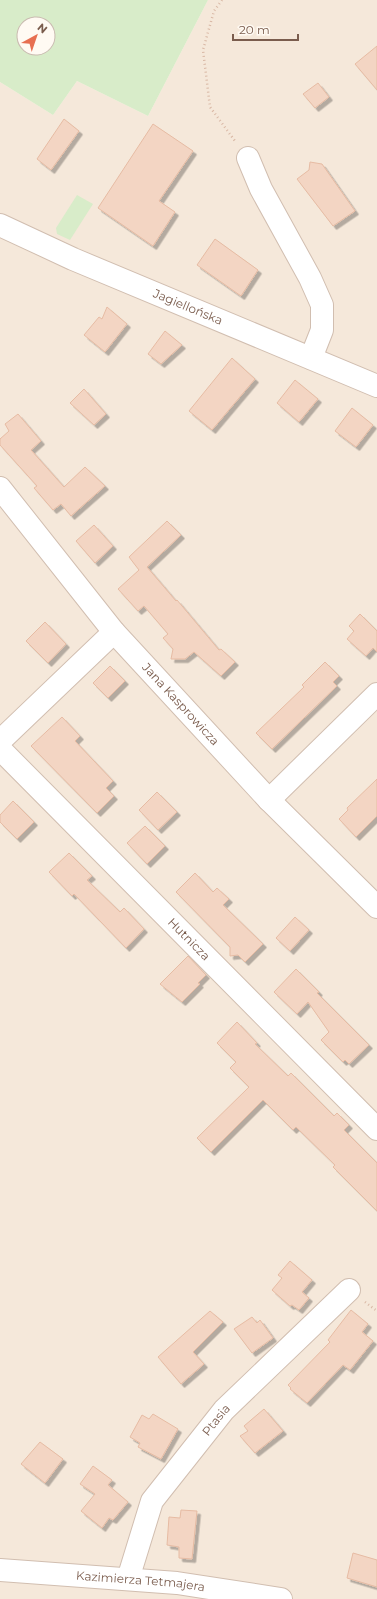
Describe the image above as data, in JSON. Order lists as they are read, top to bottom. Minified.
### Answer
{"streets":{"street":["Jagiellońska","Jana Kasprowicza","Hutnicza","Ptasia","Kazimierza Tetmajera"]},"crossings":[["Ptasia","Kazimierza Tetmajera"]],"scale_bar":"20 m","north":"top right"}
